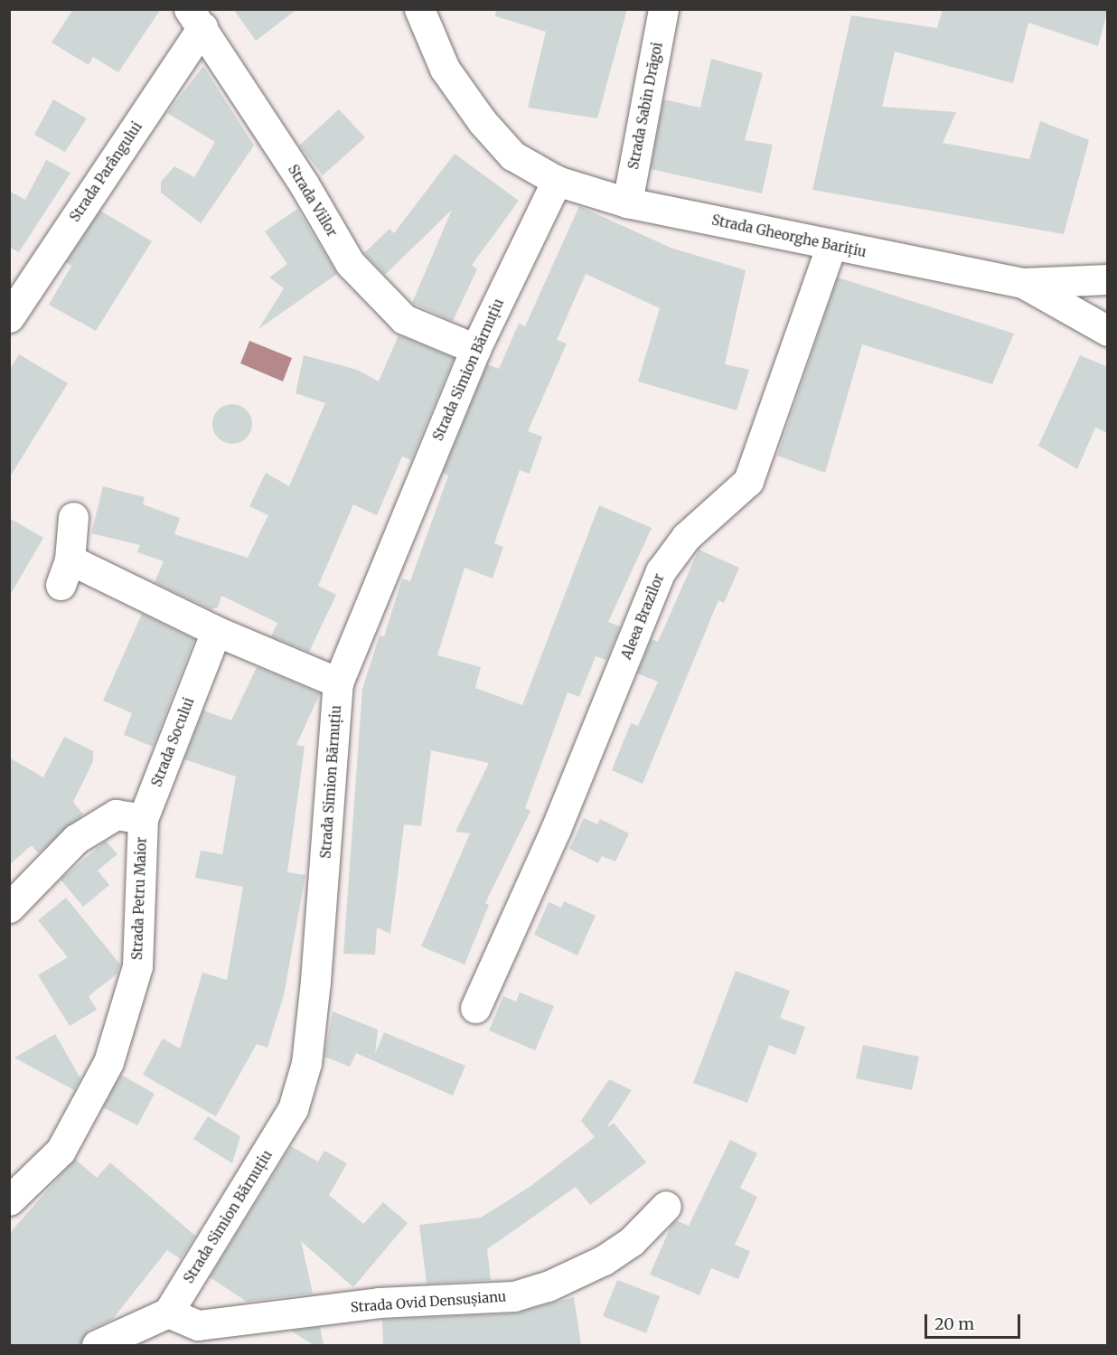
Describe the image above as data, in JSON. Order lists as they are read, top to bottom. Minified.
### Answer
{"streets":{"street":["Strada Sabin Drăgoi","Strada Parângului","Strada Viilor","Strada Gheorghe Barițiu","Strada Simion Bărnuțiu","Aleea Brazilor","Strada Socului","Strada Petru Maior","Strada Ovid Densușianu"]},"crossings":[["Strada Sabin Drăgoi","Strada Gheorghe Barițiu"],["Strada Parângului","Strada Viilor"],["Strada Viilor","Strada Simion Bărnuțiu"],["Strada Gheorghe Barițiu","Strada Simion Bărnuțiu"],["Strada Gheorghe Barițiu","Aleea Brazilor"],["Strada Simion Bărnuțiu","Strada Ovid Densușianu"],["Strada Socului","Strada Petru Maior"]],"scale_bar":"20 m"}
